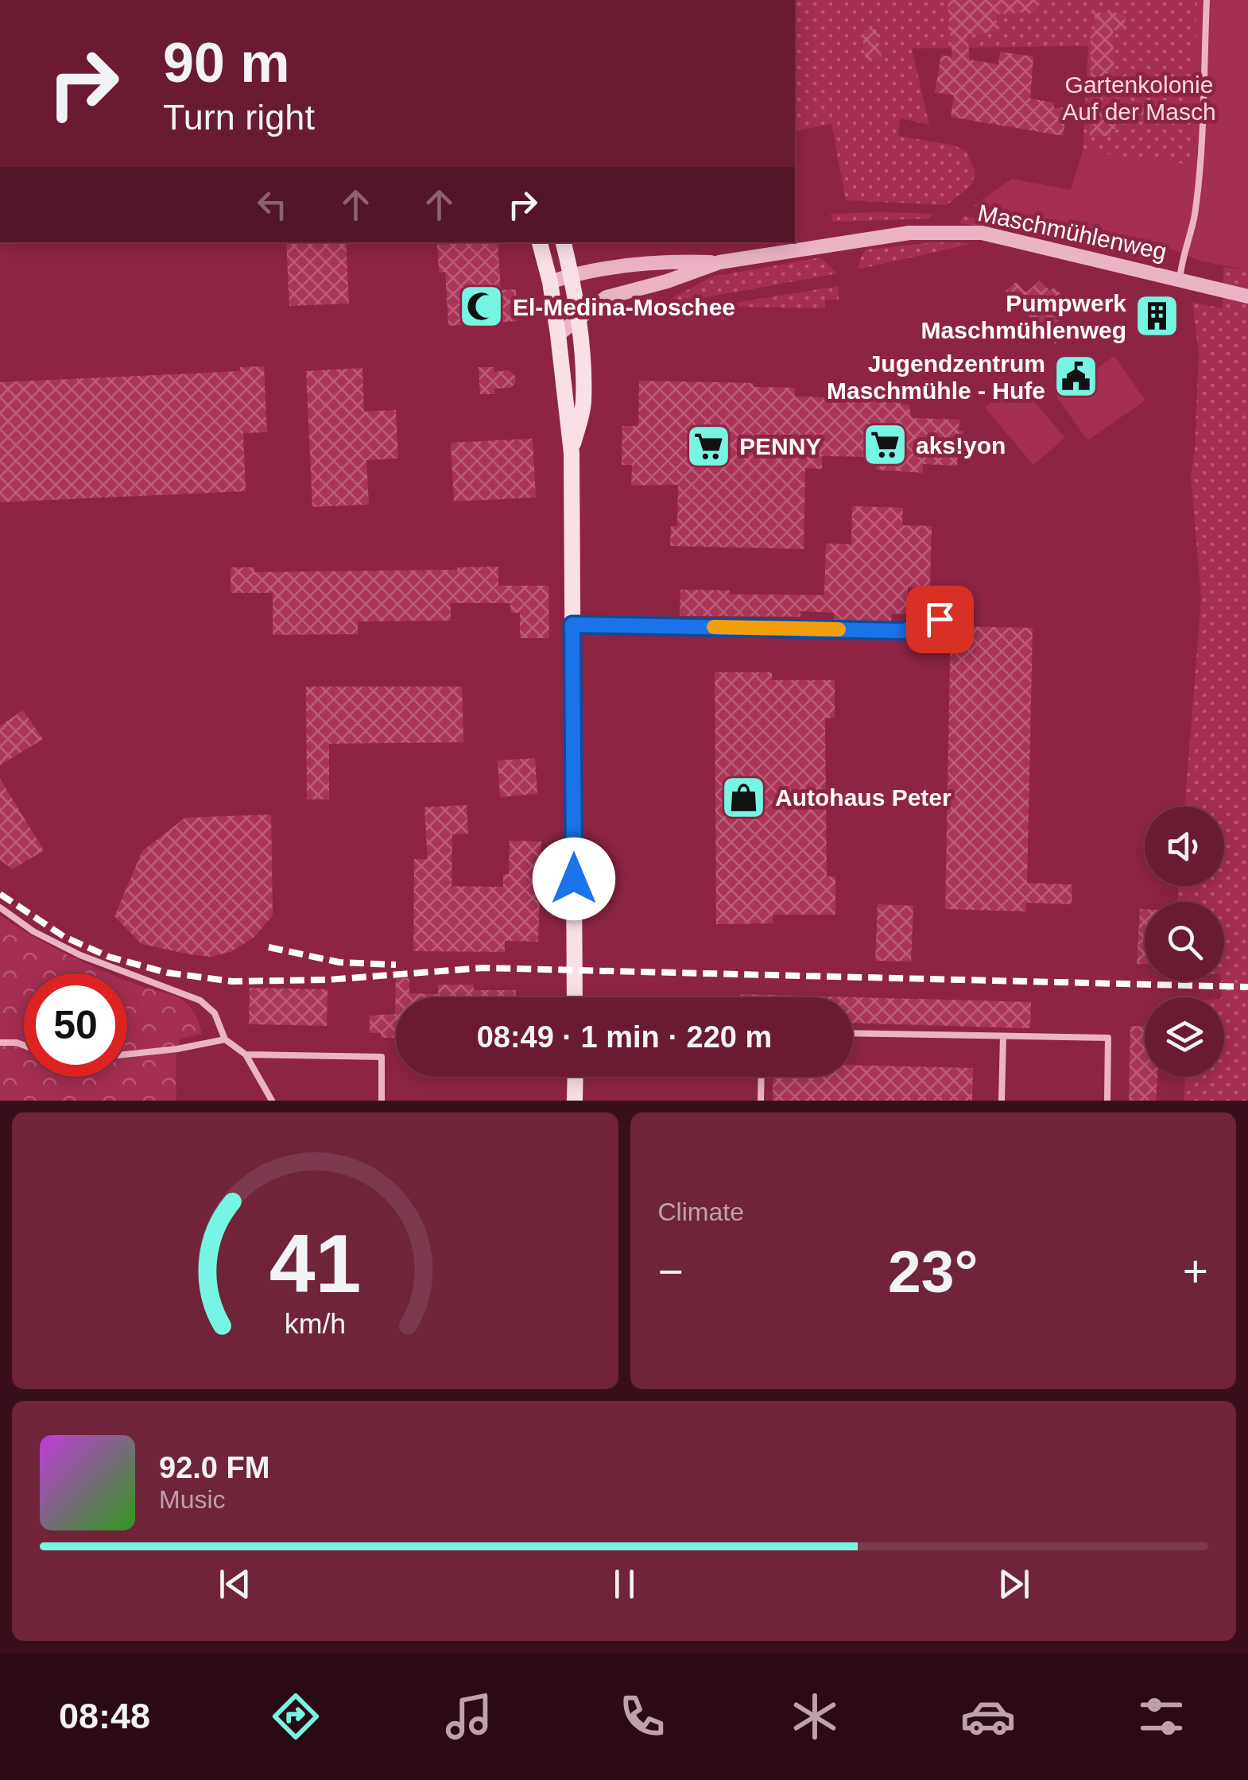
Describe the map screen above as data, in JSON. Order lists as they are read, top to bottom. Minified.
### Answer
{"streets":{"street":["Maschmühlenweg"]},"parks":["Gartenkolonie Auf der Masch"],"places":{"mosque":["El-Medina-Moschee"],"building":["Pumpwerk Maschmühlenweg"],"public building":["Jugendzentrum Maschmühle - Hufe"],"supermarket":["aks!yon","PENNY"],"shop":["Autohaus Peter"]},"page":{"turn":["90 m","Turn right"],"limit":"50","trip":"08:49 · 1 min · 220 m","tile":"Climate","heat":["−","23°","+"],"song":["92.0 FM","Music"],"tabs":"08:48","gauge":["41","km/h"]}}
